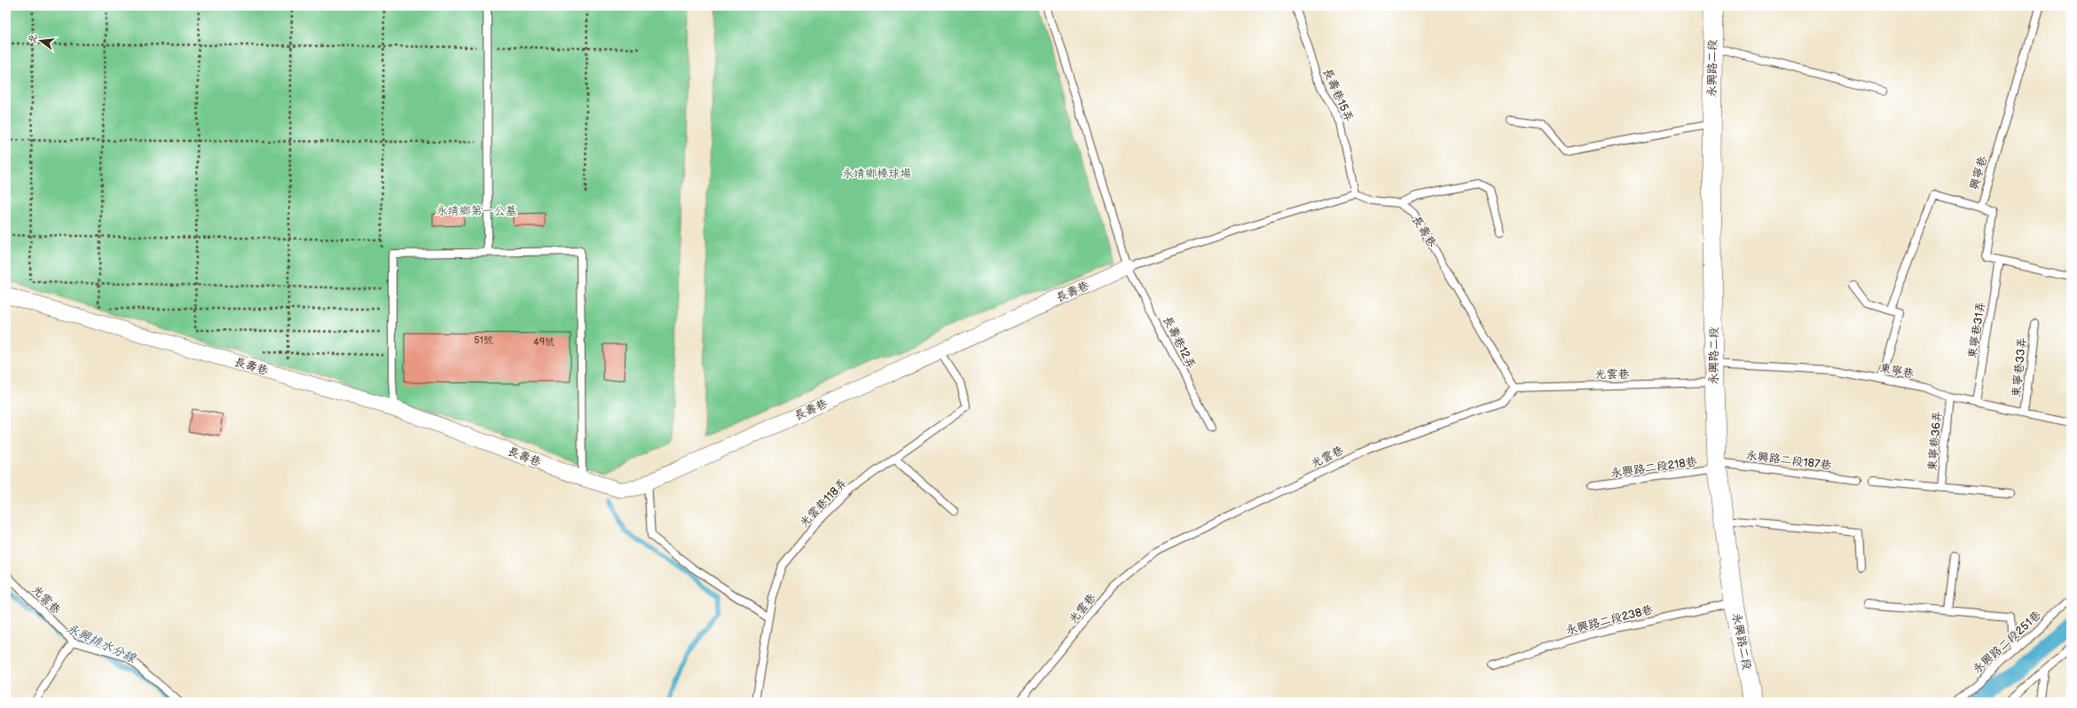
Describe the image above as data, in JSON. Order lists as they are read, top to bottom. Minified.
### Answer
{"streets":{"street":["永興路二段","長壽巷"],"lane":["長壽巷15弄","興寧巷","東寧巷31弄","長壽巷12弄","東寧巷33弄","東寧巷","光雲巷","東寧巷36弄","永興路二段187巷","永興路二段218巷","光雲巷118弄","永興路二段238巷","永興路二段251巷"]},"crossings":[["永興路二段","東寧巷"],["永興路二段","光雲巷"],["永興路二段","永興路二段187巷"],["永興路二段","永興路二段218巷"],["永興路二段","永興路二段238巷"],["長壽巷15弄","長壽巷"],["興寧巷","東寧巷31弄"],["長壽巷","長壽巷12弄"],["長壽巷","光雲巷"],["長壽巷","光雲巷118弄"],["東寧巷31弄","東寧巷"],["東寧巷33弄","東寧巷"],["東寧巷","東寧巷36弄"],["永興路二段187巷","永興路二段218巷"]],"water":["永興排水分線"],"parks":["永靖鄉棒球場","永靖鄉第一公墓"],"house_numbers":["51號","49號"],"north":"left"}
